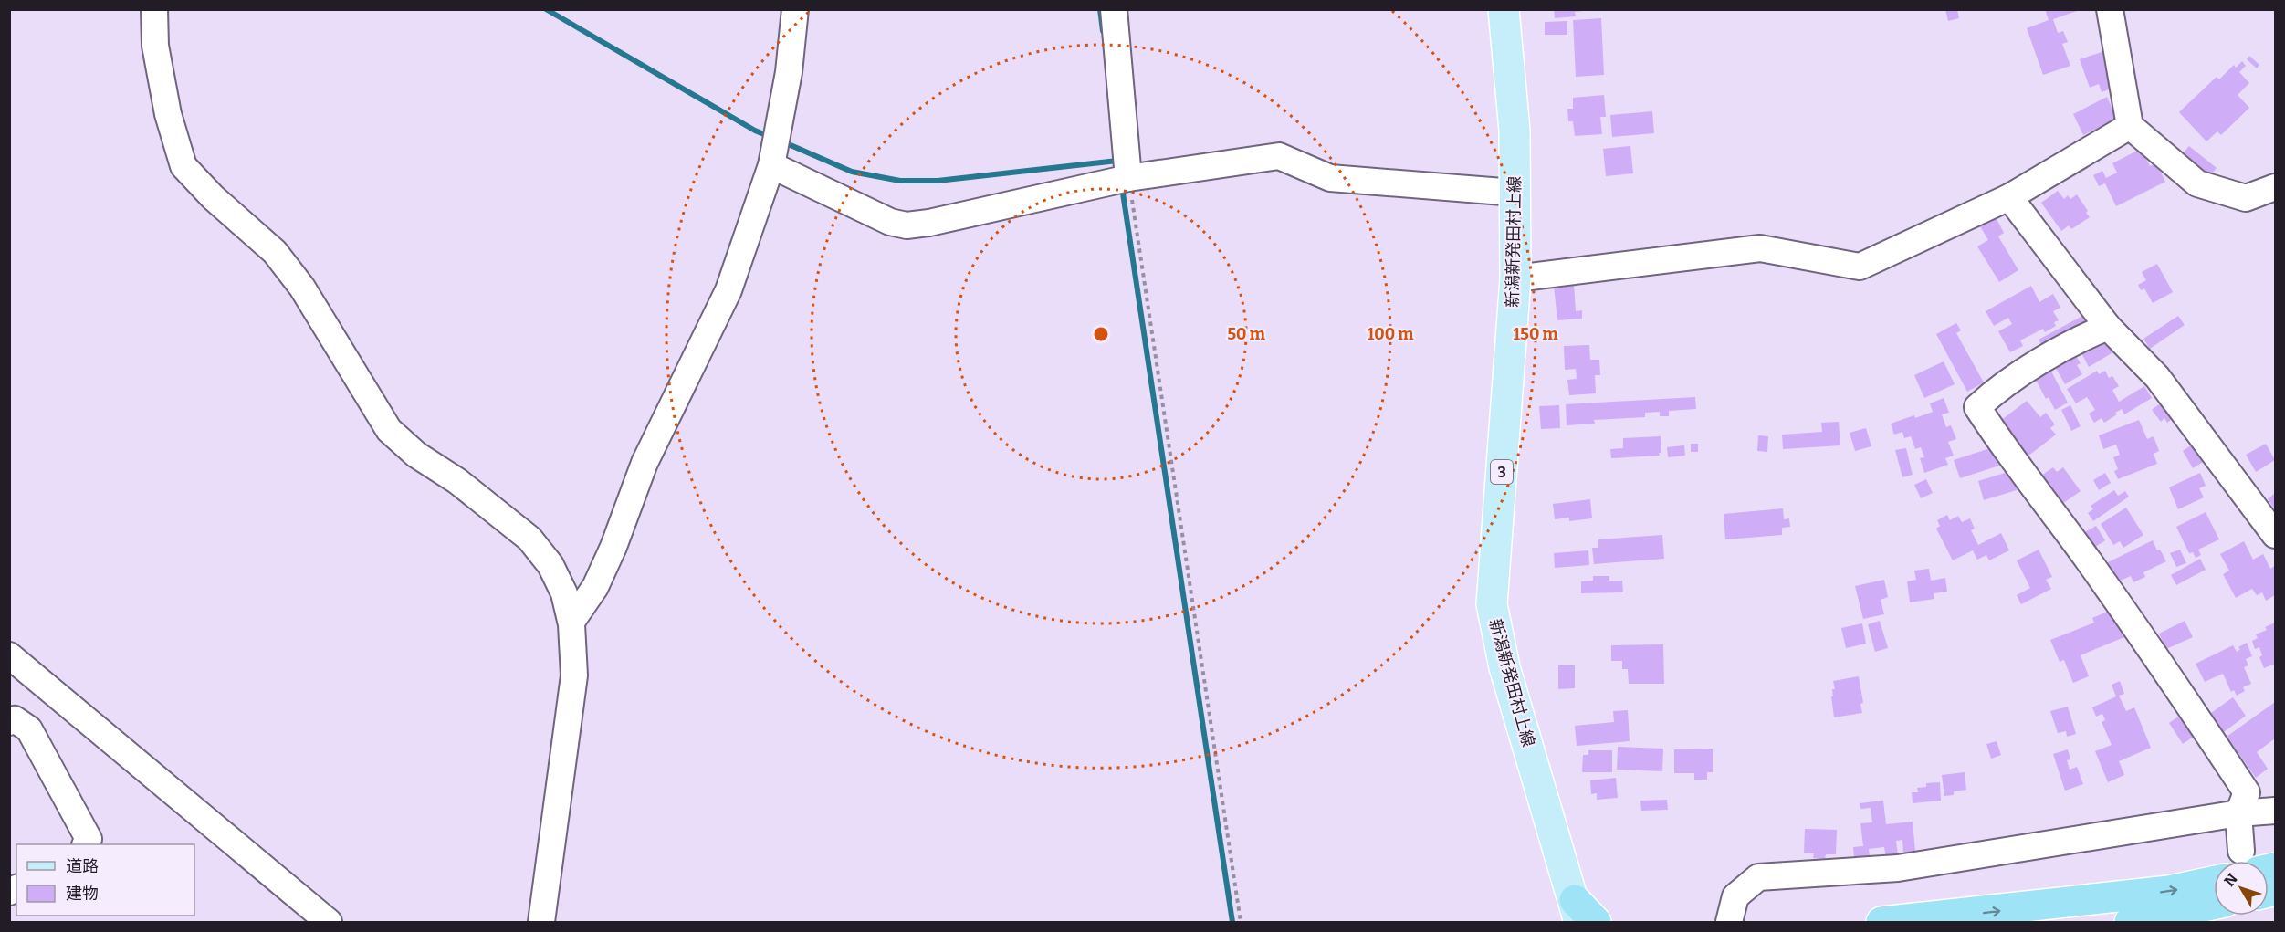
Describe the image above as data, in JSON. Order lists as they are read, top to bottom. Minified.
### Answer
{"streets":{"main road":["新潟新発田村上線","3"]},"legend":["道路","建物"],"north":"top left","rings":["50 m","100 m","150 m"]}
